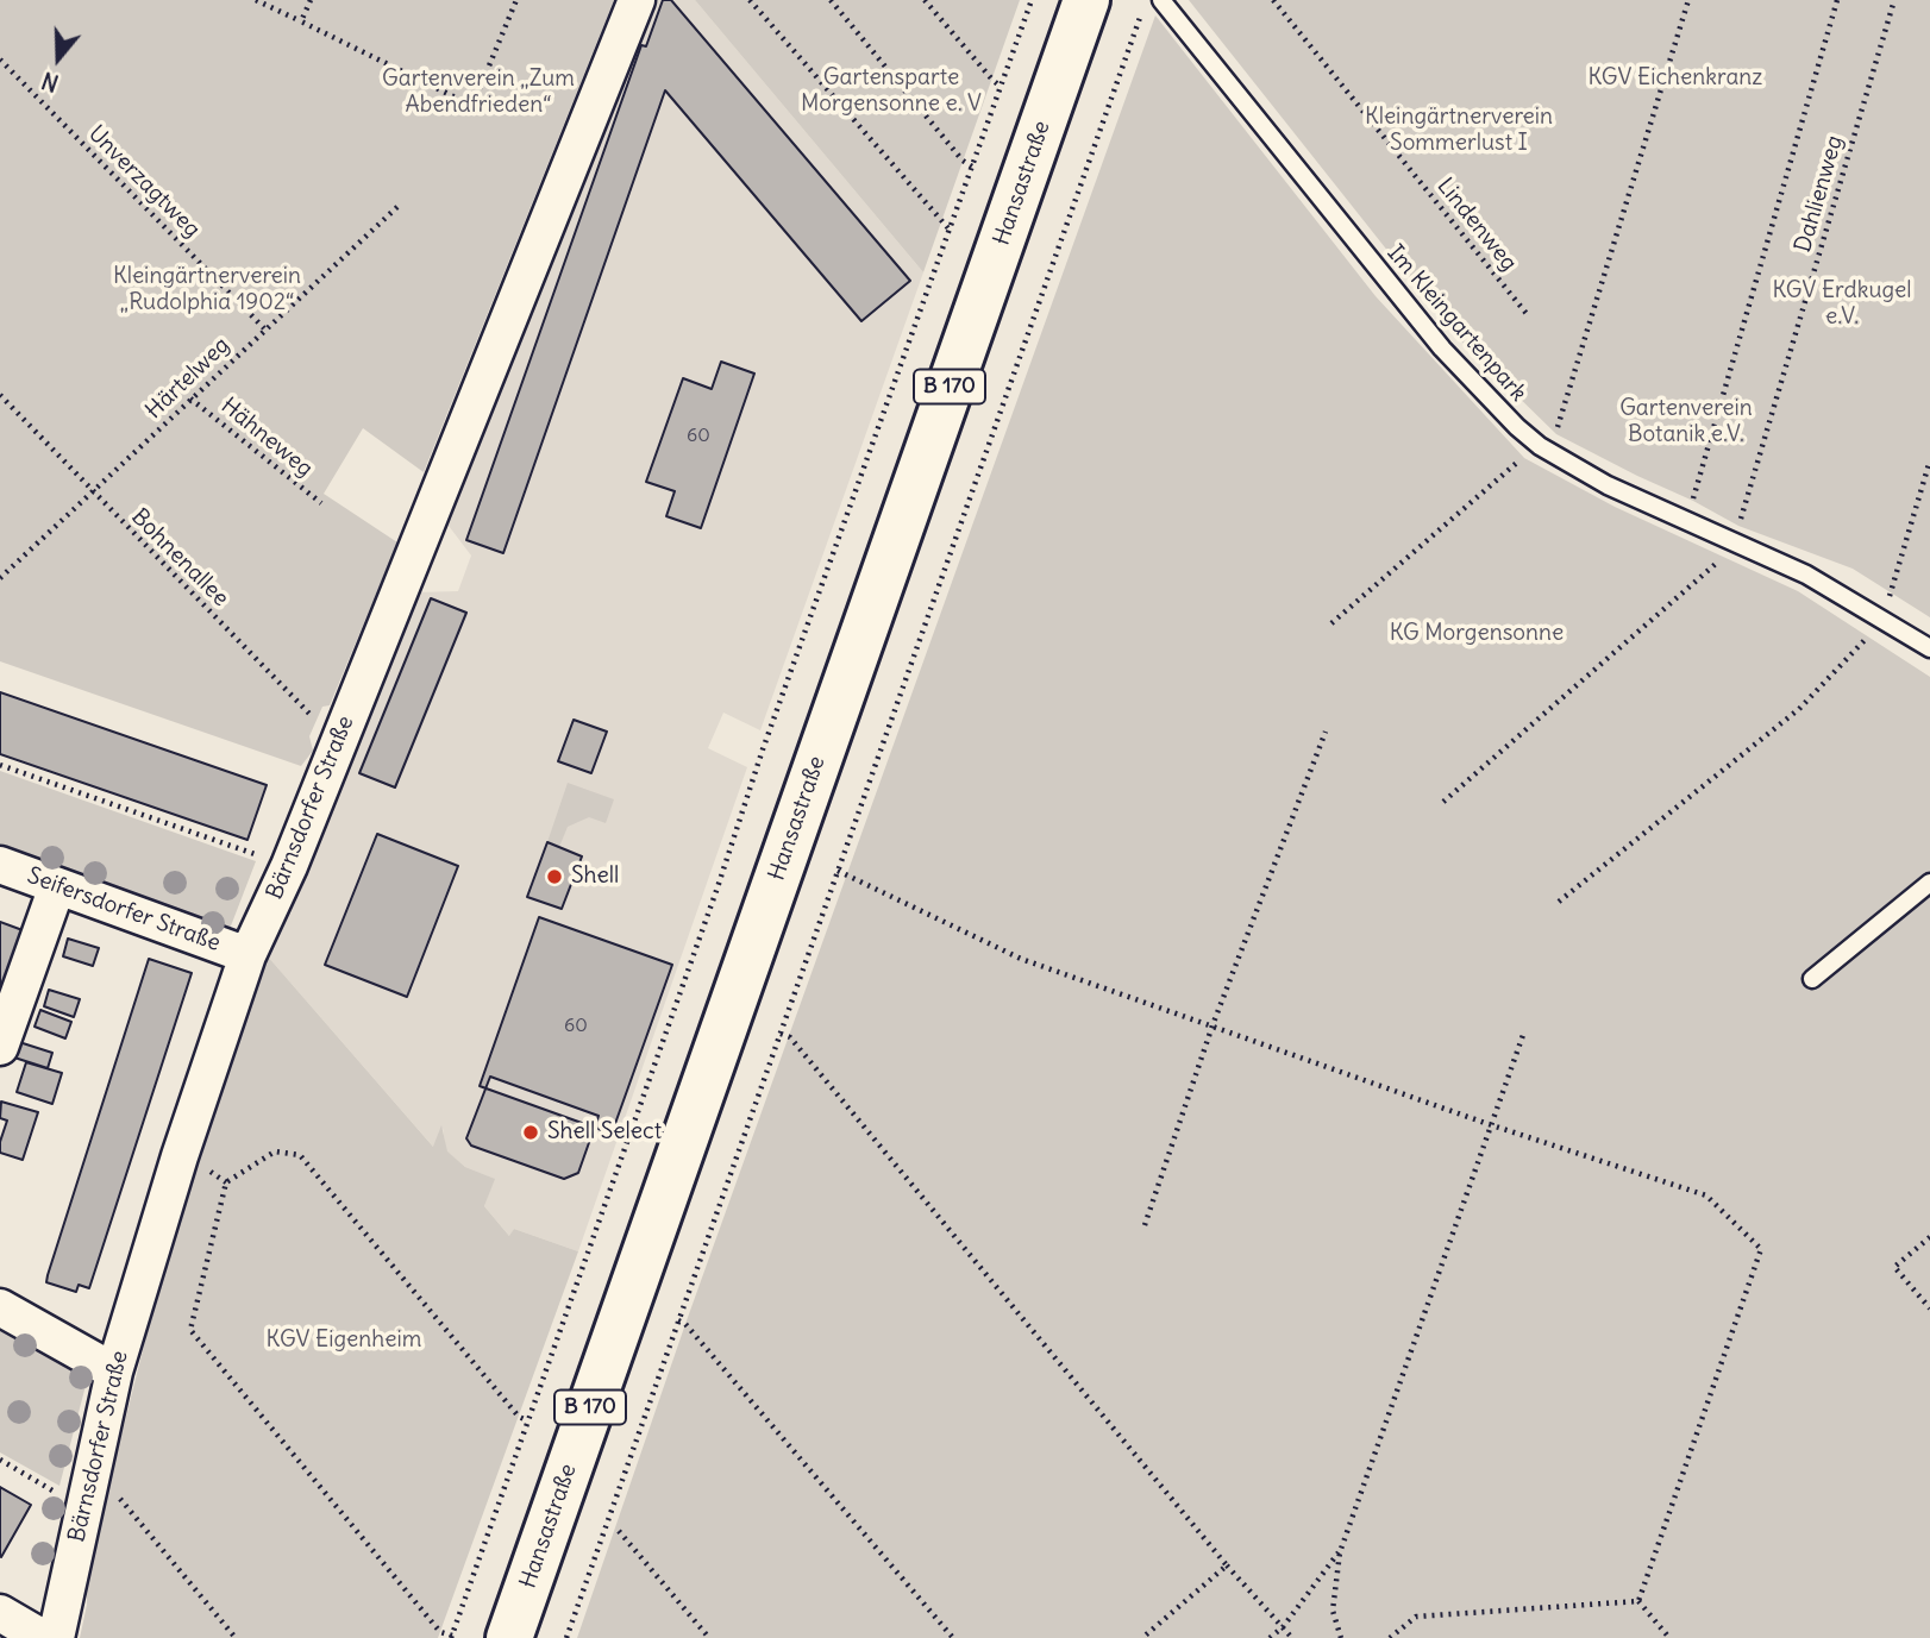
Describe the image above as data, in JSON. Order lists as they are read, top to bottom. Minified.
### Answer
{"streets":{"main road":["Hansastraße","B 170"],"street":["Bärnsdorfer Straße","Seifersdorfer Straße"],"lane":["Im Kleingartenpark"],"path":["Unverzagtweg","Dahlienweg","Lindenweg","Härtelweg","Hähneweg","Bohnenallee"]},"crossings":[["Unverzagtweg","Härtelweg"],["Dahlienweg","Im Kleingartenpark"],["Härtelweg","Hähneweg"],["Härtelweg","Bohnenallee"],["Bohnenallee","Bärnsdorfer Straße"],["Bärnsdorfer Straße","Seifersdorfer Straße"]],"parks":["Gartensparte Morgensonne e. V","KGV Eichenkranz","Gartenverein „Zum Abendfrieden“","Kleingärtnerverein Sommerlust I","Kleingärtnerverein „Rudolphia 1902“","KGV Erdkugel e.V.","Gartenverein Botanik e.V.","KG Morgensonne","KGV Eigenheim"],"places":["Shell","Shell Select"],"house_numbers":["60","60"],"north":"bottom"}
